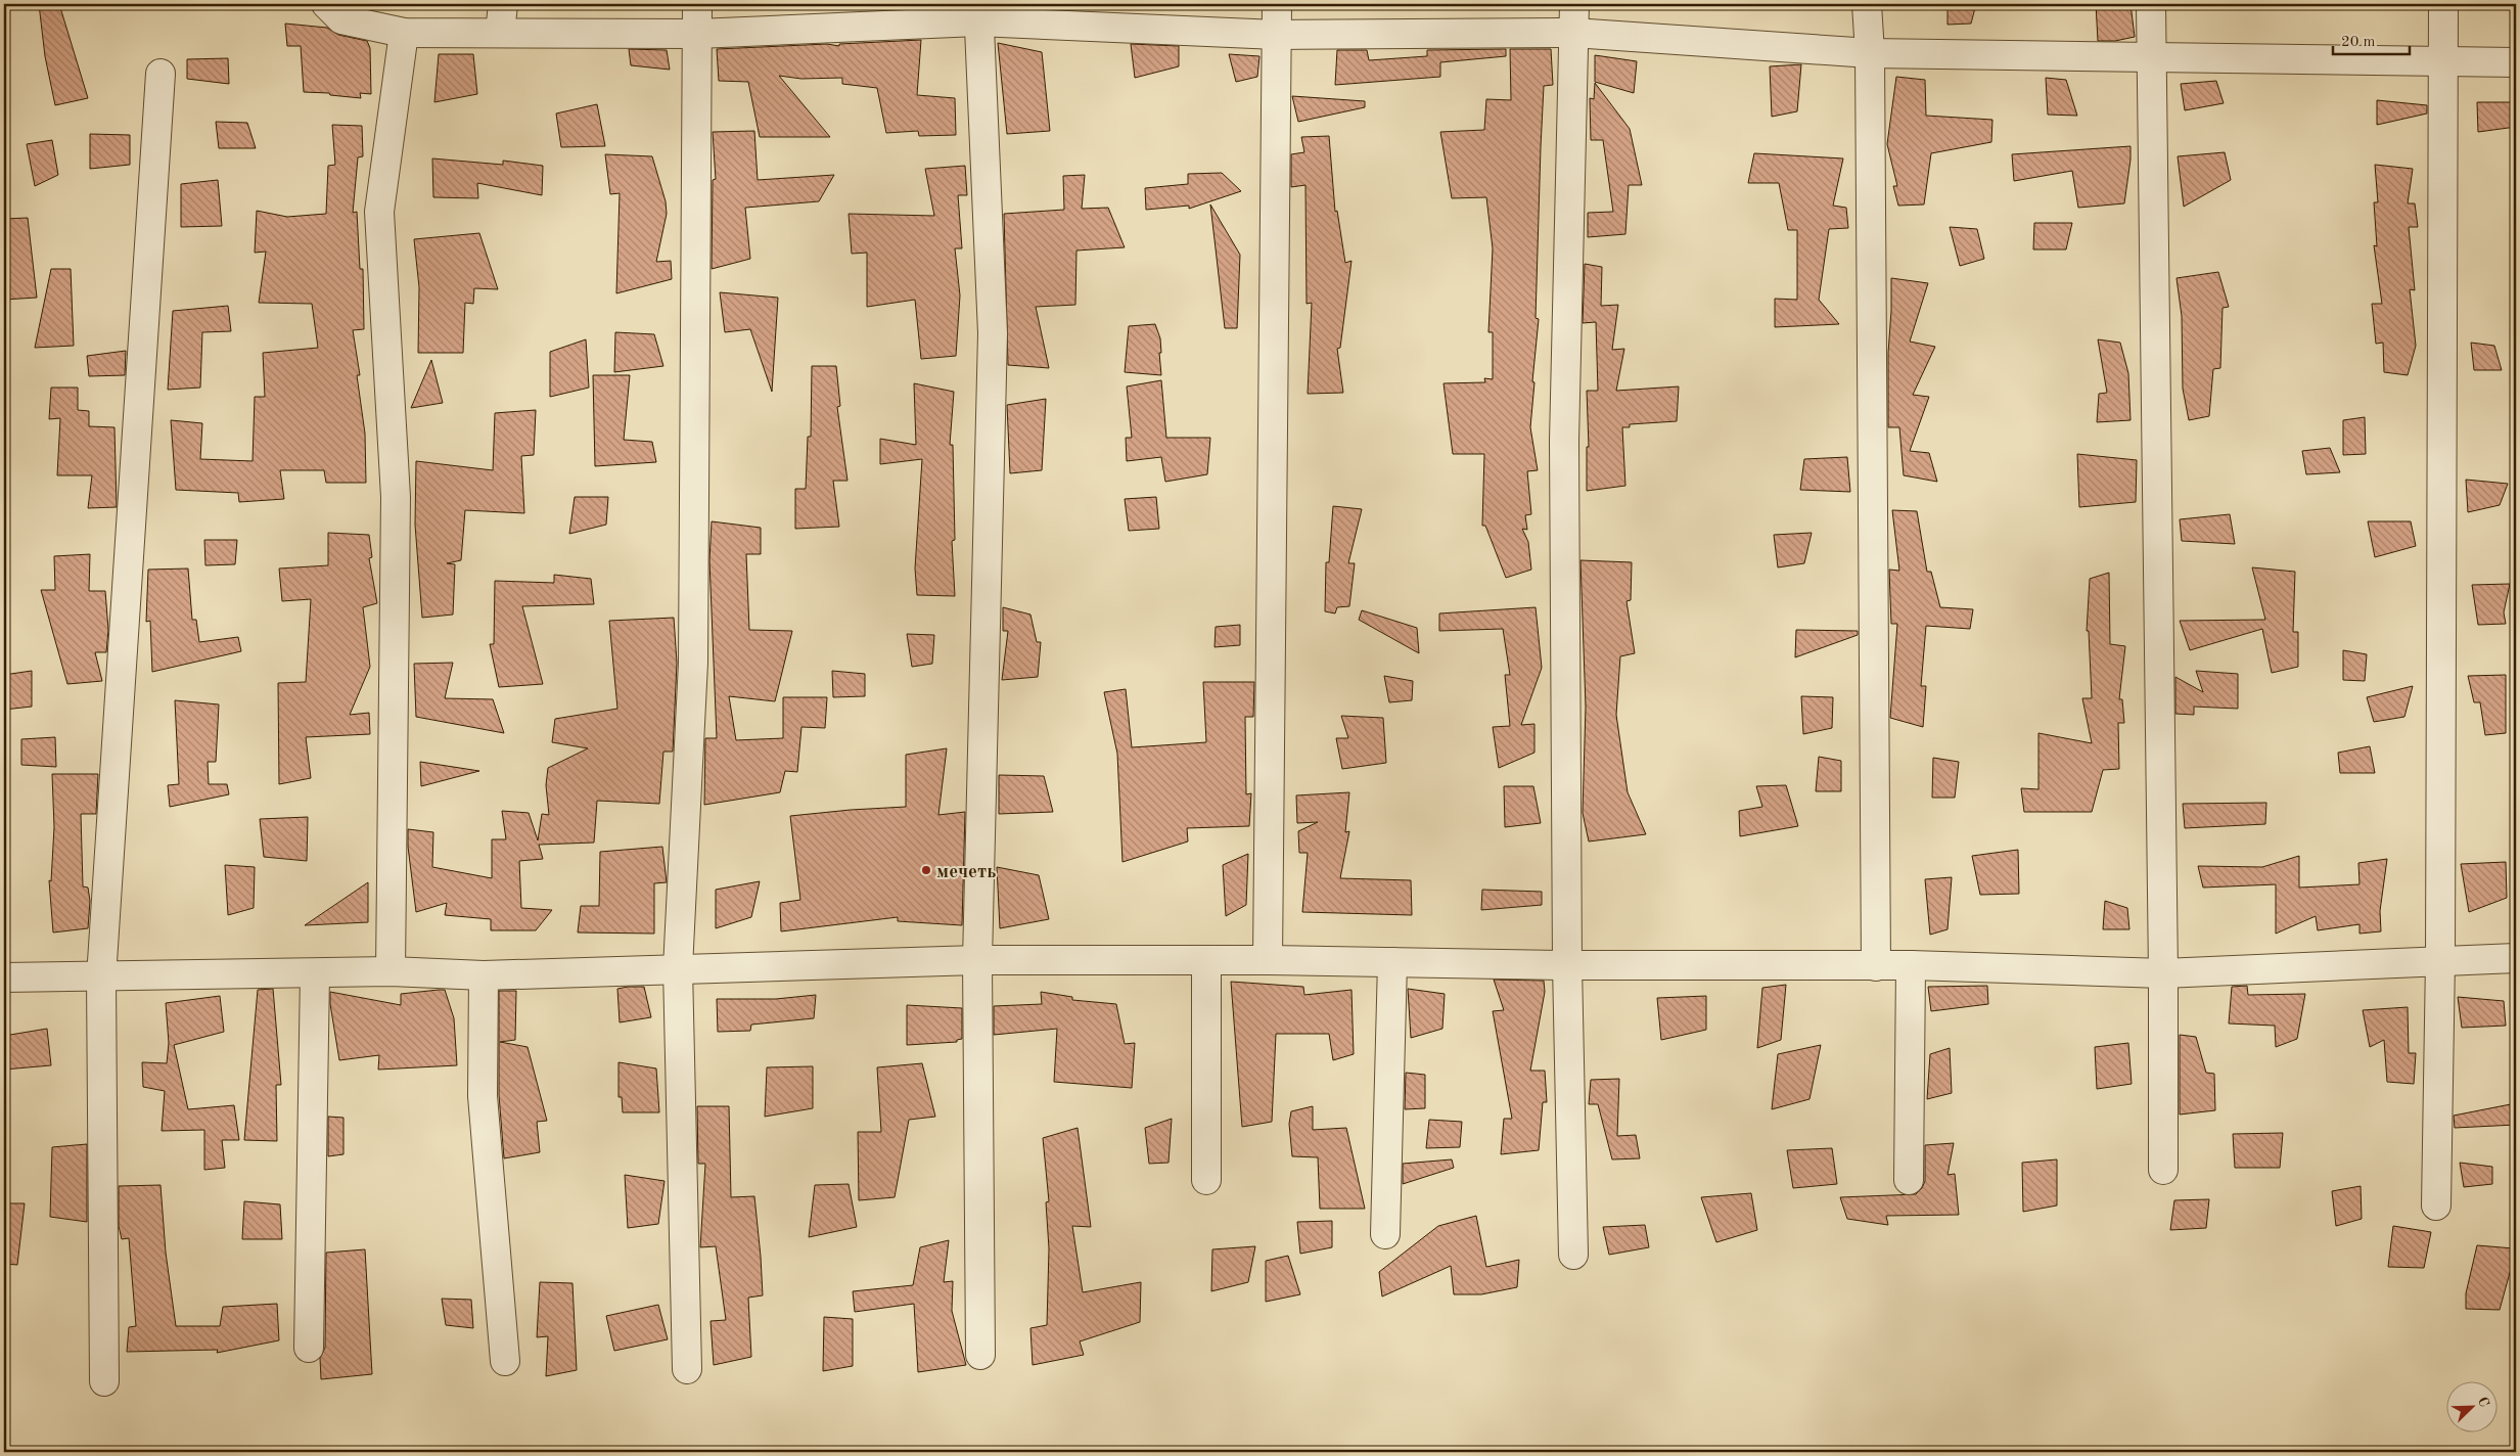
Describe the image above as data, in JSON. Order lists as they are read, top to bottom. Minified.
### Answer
{"places":["мечеть"],"scale_bar":"20 m","north":"top right"}
